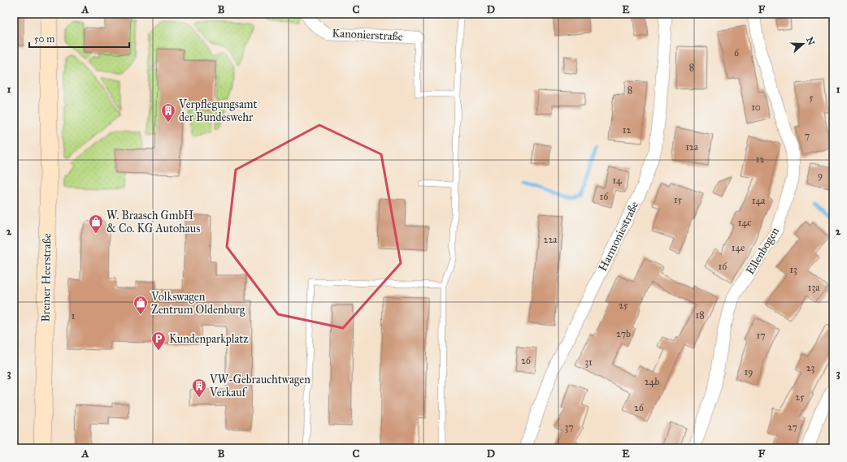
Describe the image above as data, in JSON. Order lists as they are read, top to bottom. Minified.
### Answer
{"streets":{"street":["Kanonierstraße","Harmoniestraße","Ellenbogen","Bremer Heerstraße"]},"places":{"building":["Verpflegungsamt der Bundeswehr","VW-Gebrauchtwagen Verkauf"],"shop":["W. Braasch GmbH & Co. KG Autohaus","Volkswagen Zentrum Oldenburg"],"parking":["Kundenparkplatz"]},"house_numbers":["6","8","8","5","10","12","7","12a","12","9","14","16","15","14a","14c","22a","14e","16","13","13a","25","18","1","27b","17","26","31","23","19","24b","25","26","37","27"],"scale_bar":"50 m","north":"right","grid":{"columns":["A","B","C","D","E","F"],"rows":["1","2","3"]}}
